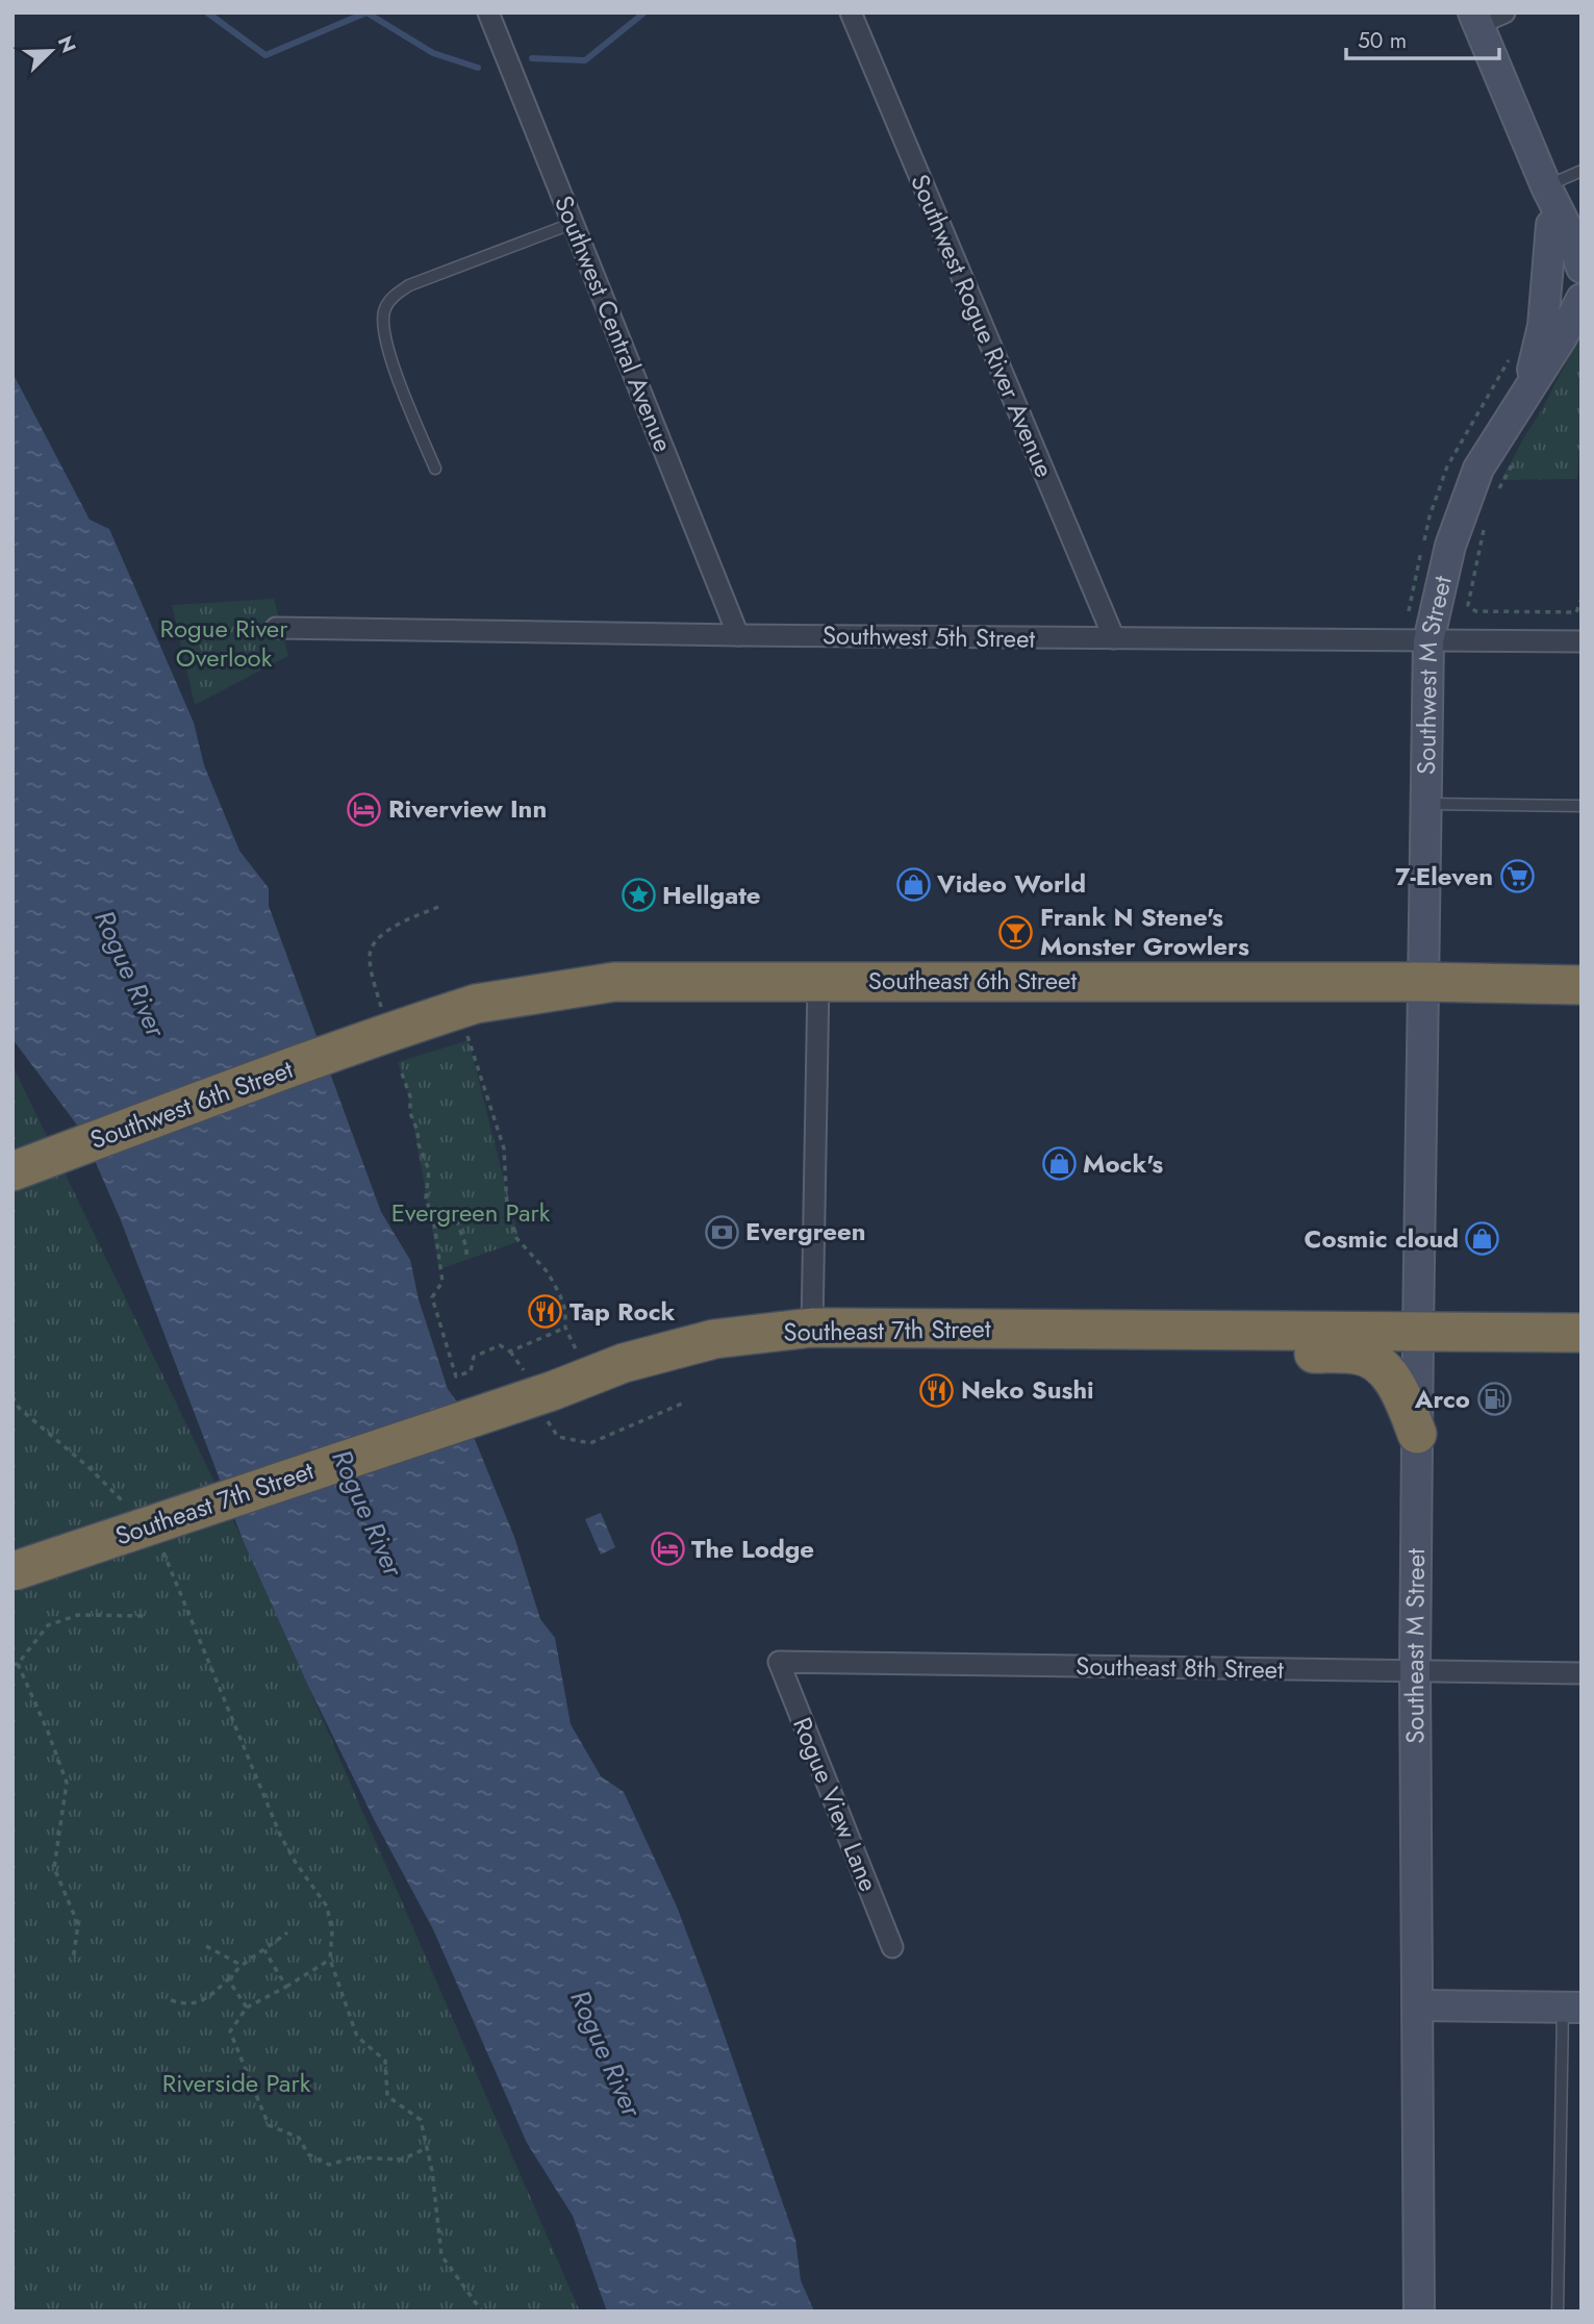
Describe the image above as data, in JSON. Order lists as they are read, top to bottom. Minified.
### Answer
{"streets":{"highway":["Southeast 6th Street","Southwest 6th Street","Southeast 7th Street"],"street":["Southwest Central Avenue","Southwest Rogue River Avenue","Southwest 5th Street","Southwest M Street","Southeast M Street","Southeast 8th Street","Rogue View Lane"]},"crossings":[["Southwest Central Avenue","Southwest 5th Street"],["Southwest Rogue River Avenue","Southwest 5th Street"],["Southwest 5th Street","Southwest M Street"],["Southwest M Street","Southeast 6th Street"],["Southwest M Street","Southeast M Street"],["Southeast 6th Street","Southwest 6th Street"],["Southeast 6th Street","Southeast M Street"],["Southeast 7th Street","Southeast M Street"],["Southeast M Street","Southeast 8th Street"],["Southeast 8th Street","Rogue View Lane"]],"water":["Rogue River"],"parks":["Rogue River Overlook","Evergreen Park","Riverside Park"],"places":{"hotel":["Riverview Inn","The Lodge"],"supermarket":["7-Eleven"],"shop":["Video World","Mock's","Cosmic cloud"],"place":["Hellgate"],"bar":["Frank N Stene's Monster Growlers"],"bank":["Evergreen"],"restaurant":["Tap Rock","Neko Sushi"],"fuel station":["Arco"]},"scale_bar":"50 m","north":"top right"}
